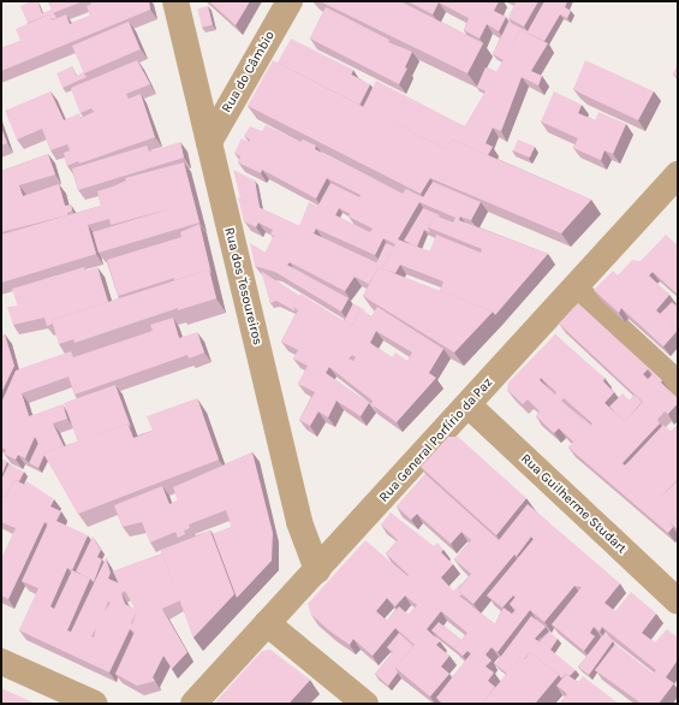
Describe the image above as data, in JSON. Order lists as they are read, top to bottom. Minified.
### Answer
{"streets":{"street":["Rua do Câmbio","Rua dos Tesoureiros","Rua General Porfírio da Paz","Rua Guilherme Studart"]},"crossings":[["Rua do Câmbio","Rua dos Tesoureiros"],["Rua dos Tesoureiros","Rua General Porfírio da Paz"],["Rua General Porfírio da Paz","Rua Guilherme Studart"]]}
